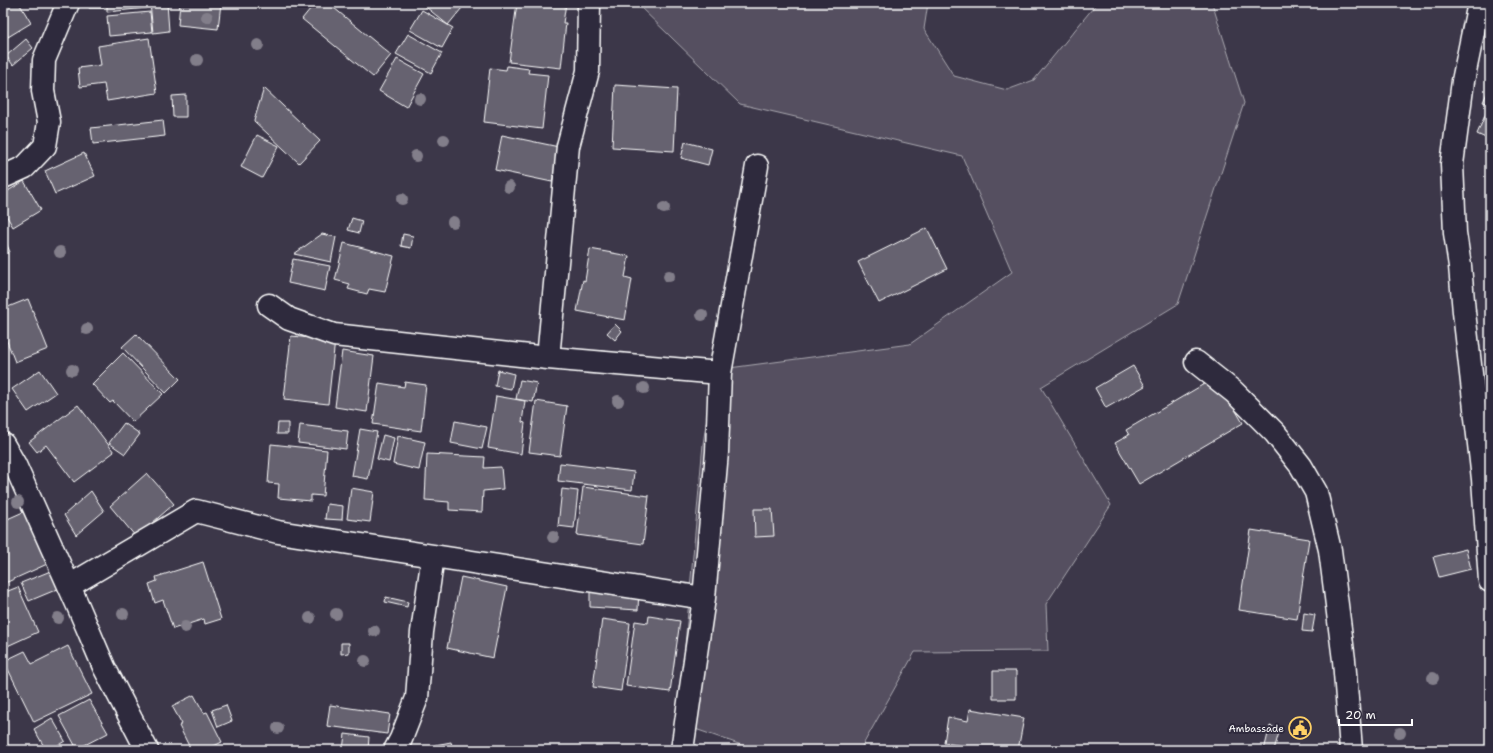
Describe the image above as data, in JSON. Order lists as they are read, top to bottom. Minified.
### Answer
{"places":{"public building":["Ambassade"]},"scale_bar":"20 m"}
